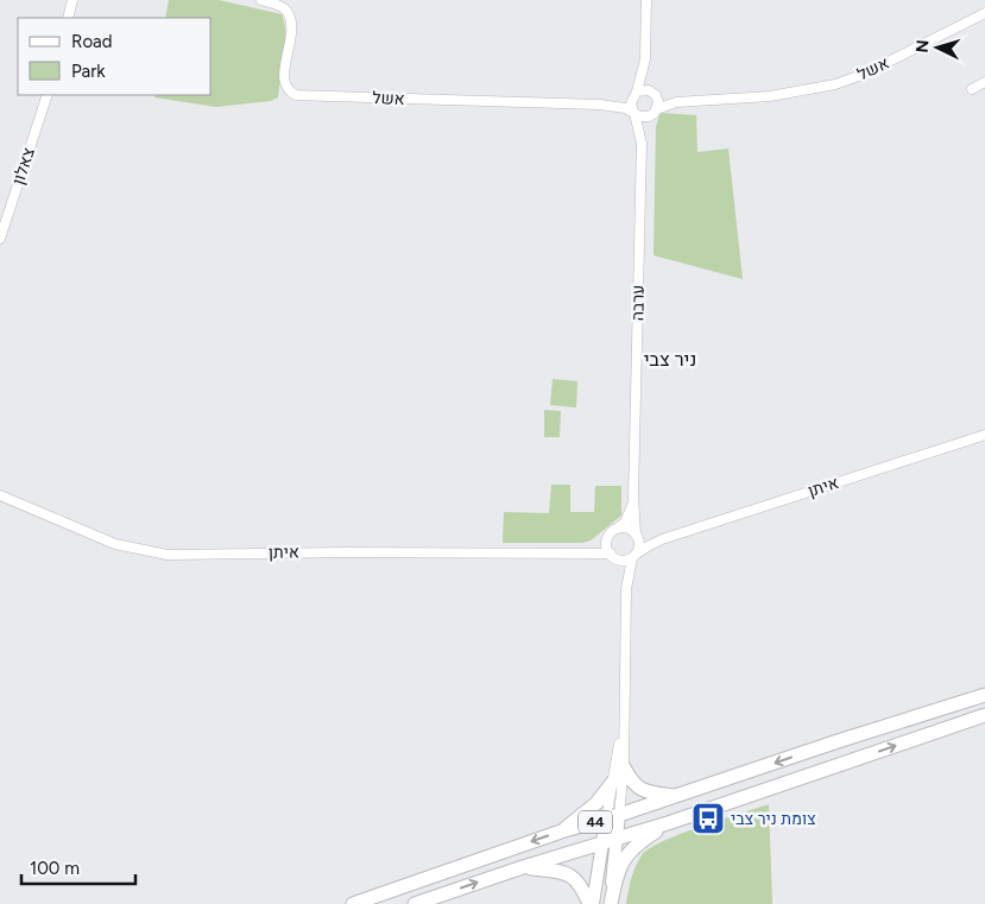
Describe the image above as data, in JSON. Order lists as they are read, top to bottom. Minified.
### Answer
{"streets":{"highway":["44"],"street":["אשל","צאלון","ערבה","איתן"]},"crossings":[["אשל","ערבה"],["ערבה","איתן"]],"districts":["ניר צבי"],"places":{"bus stop":["צומת ניר צבי"]},"legend":["Road","Park"],"scale_bar":"100 m","north":"left"}
